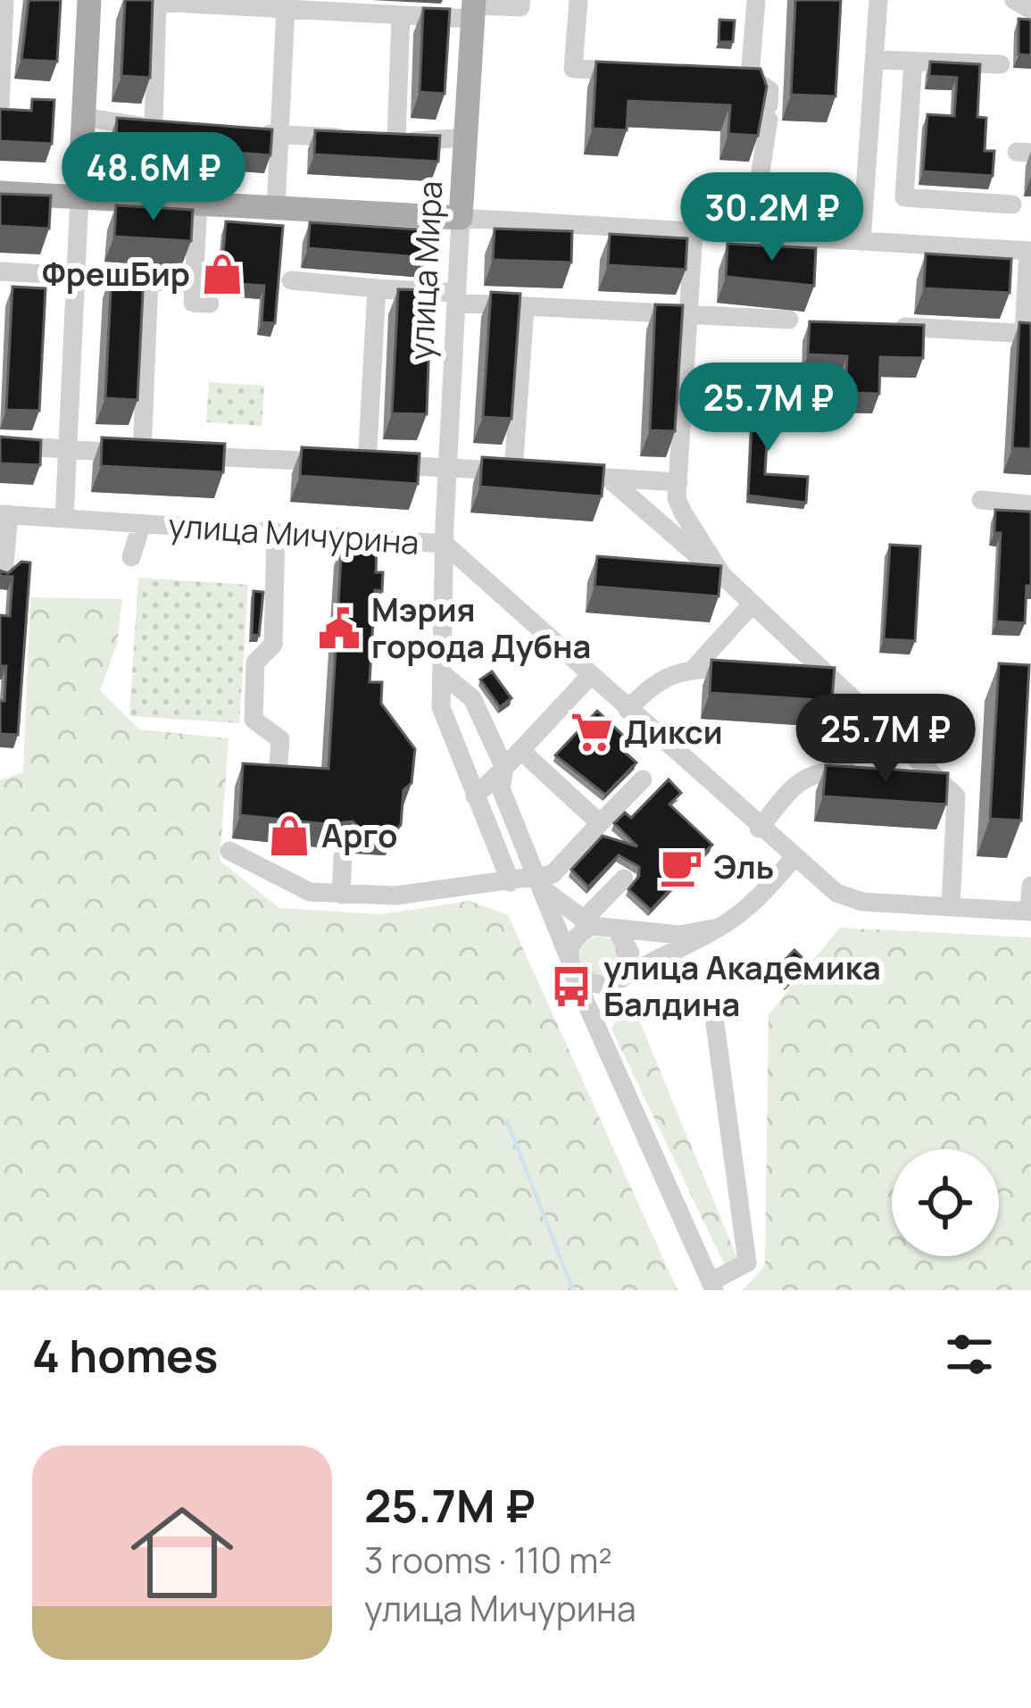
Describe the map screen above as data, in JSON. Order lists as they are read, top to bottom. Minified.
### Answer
{"streets":{"main road":["улица Мира"],"street":["улица Мичурина"]},"crossings":[["улица Мира","улица Мичурина"]],"places":{"shop":["ФрешБир","Арго"],"public building":["Мэрия города Дубна"],"supermarket":["Дикси"],"cafe":["Эль"],"bus stop":["улица Академика Балдина"]},"page":{"price":["48.6M ₽","30.2M ₽","25.7M ₽","25.7M ₽"],"heading":"4 homes","list":[{"name":"25.7M ₽","note":"3 rooms · 110 m² · улица Мичурина"}]}}
